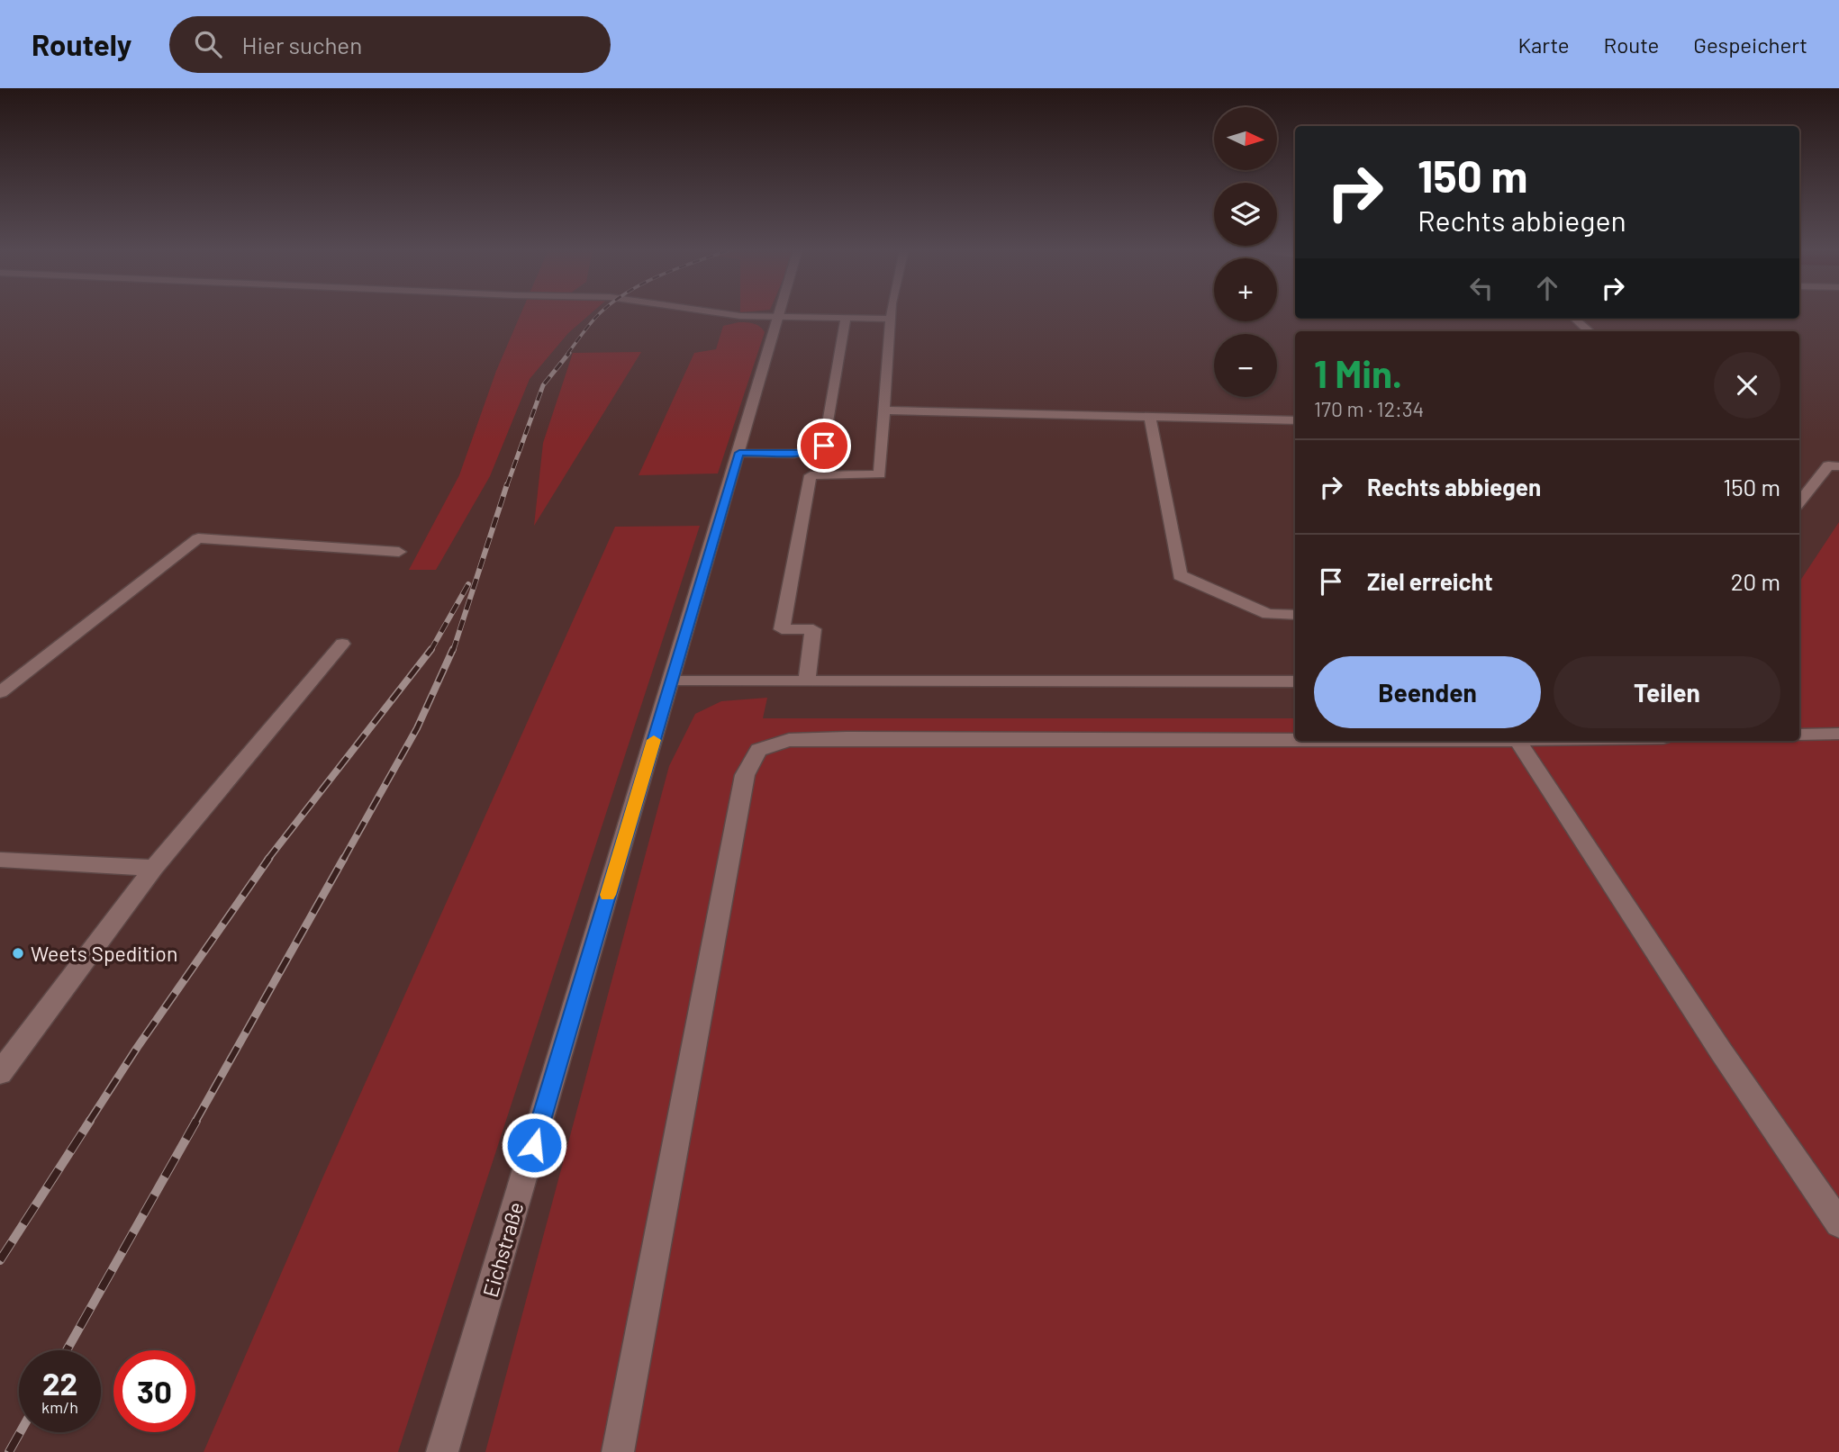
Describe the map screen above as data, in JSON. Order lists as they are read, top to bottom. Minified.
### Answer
{"streets":{"street":["Eichstraße"]},"places":["Weets Spedition"],"north":"right","page":{"header":"Routely","search":"Hier suchen","nav":["Karte","Route","Gespeichert"],"map_buttons":["+","−"],"turn":["150 m","Rechts abbiegen"],"heading":["1 Min.","170 m · 12:34"],"list":[{"name":"Rechts abbiegen","value":"150 m"},{"name":"Ziel erreicht","value":"20 m"}],"buttons":["Beenden","Teilen"],"speed":"22 km/h","limit":"30"}}
